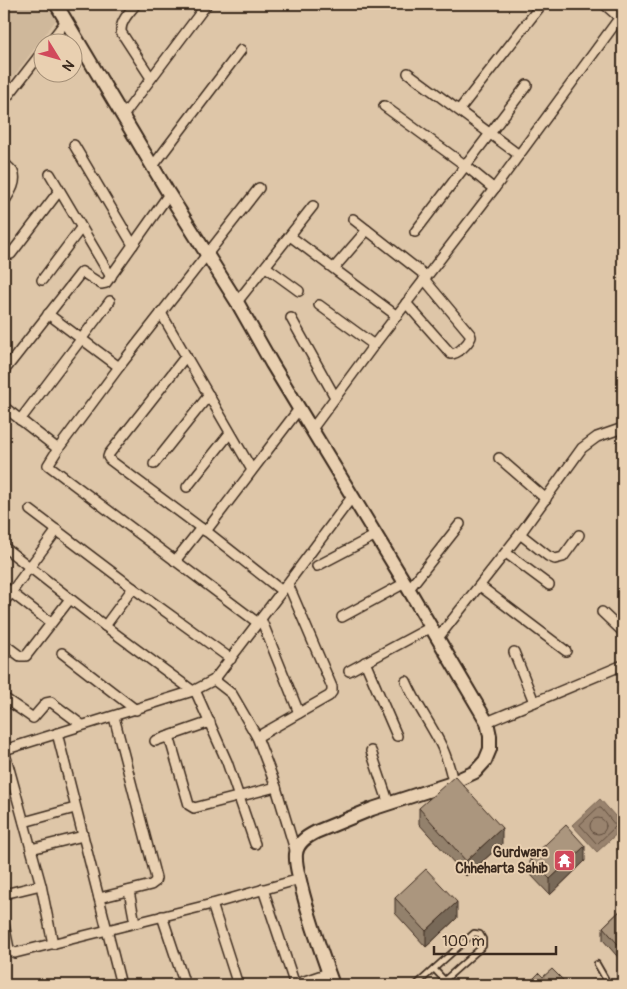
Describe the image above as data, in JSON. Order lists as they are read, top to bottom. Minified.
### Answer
{"places":{"temple":["Gurdwara Chheharta Sahib"]},"scale_bar":"100 m","north":"bottom right"}
